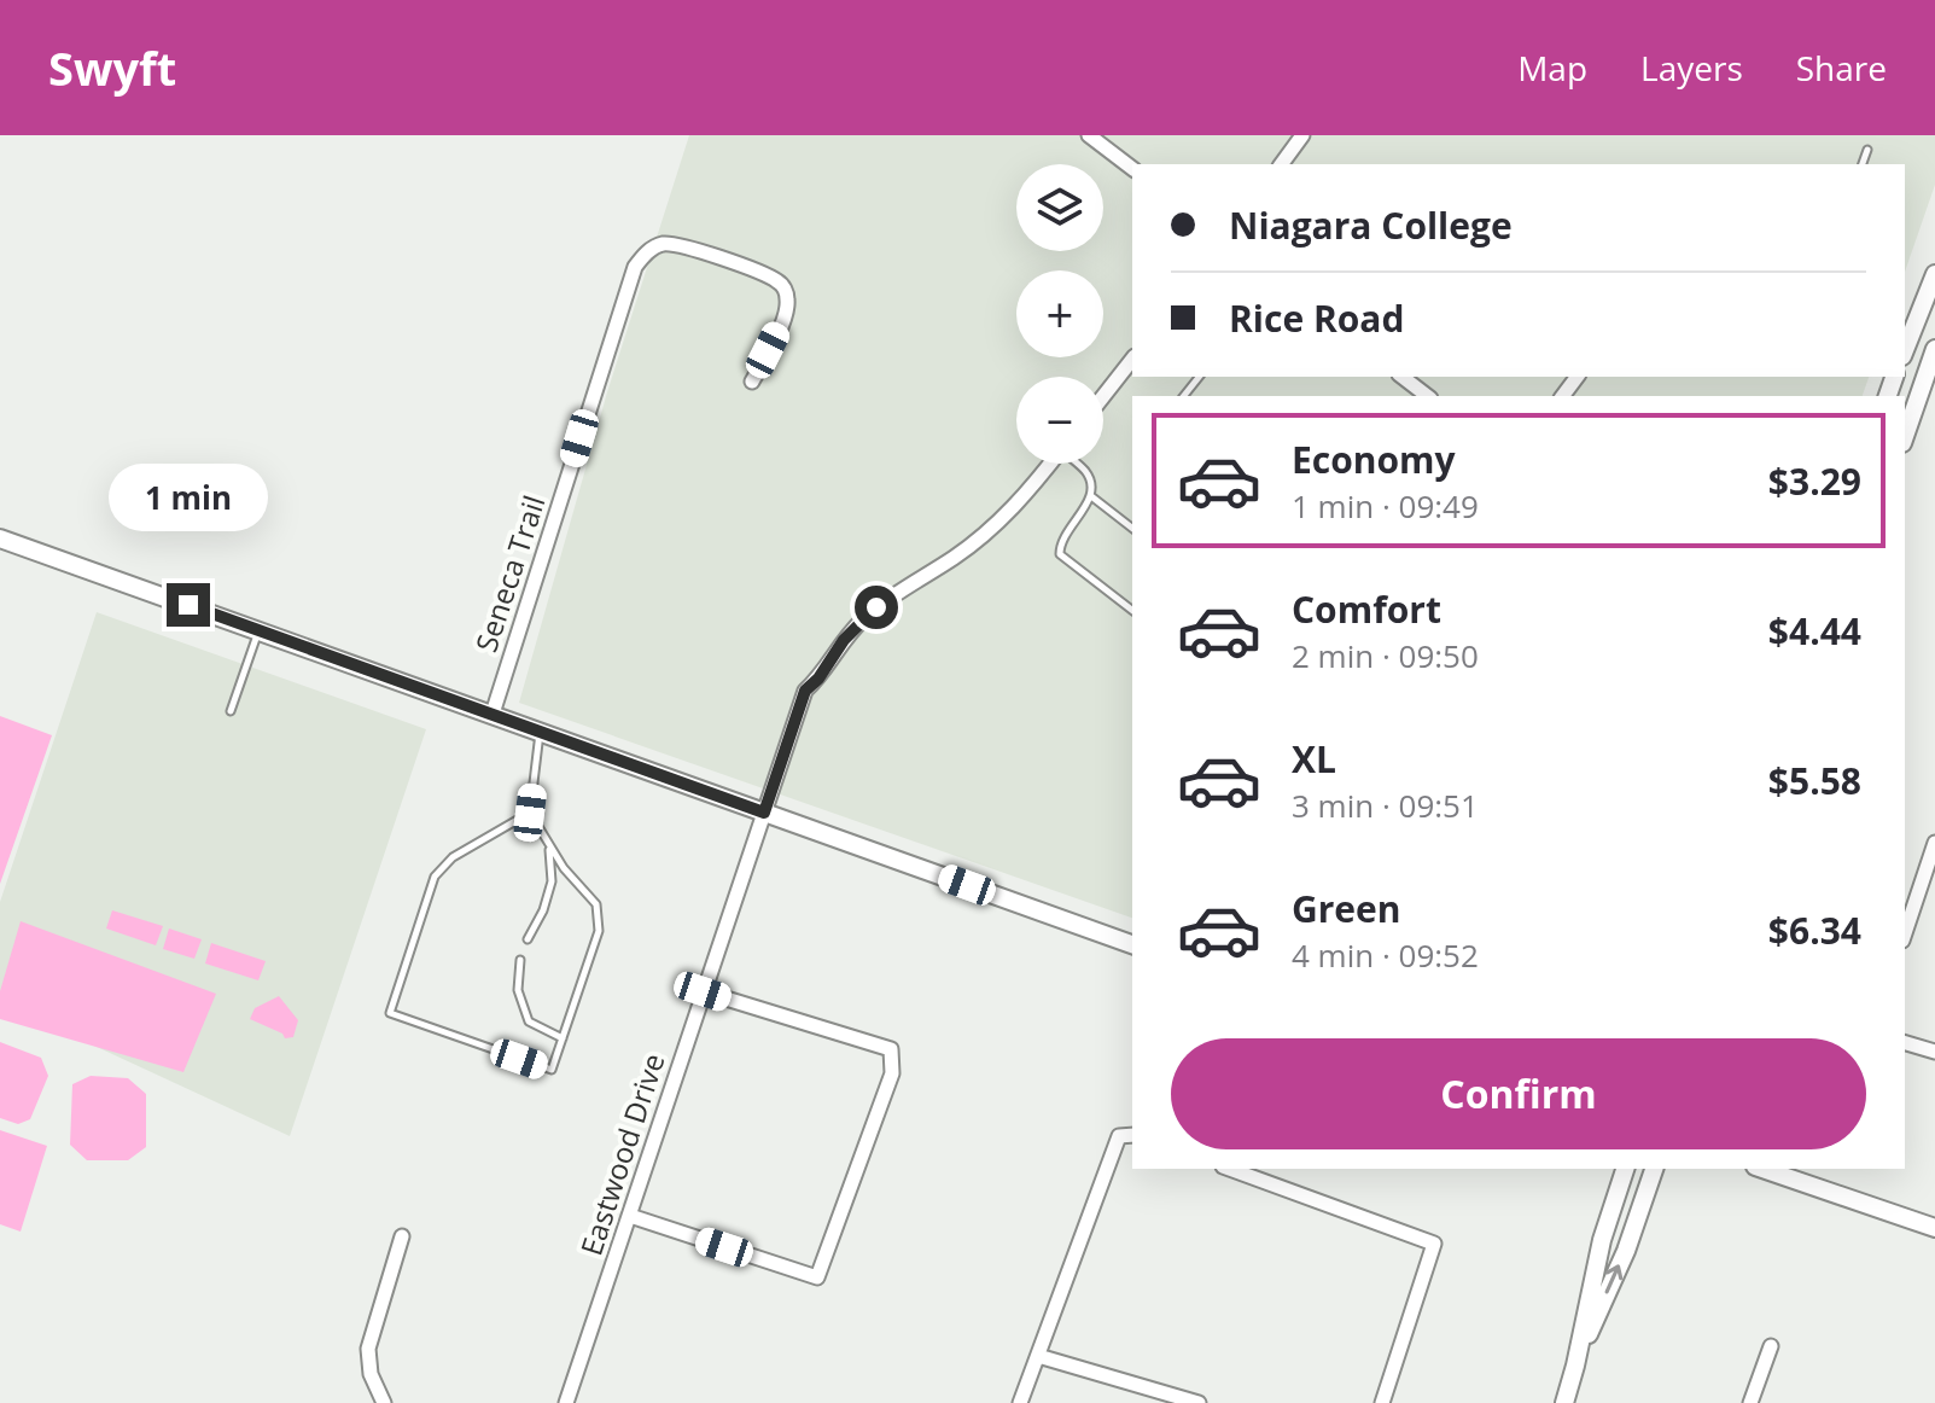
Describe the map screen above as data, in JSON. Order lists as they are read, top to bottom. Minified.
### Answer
{"streets":{"street":["Seneca Trail","Eastwood Drive"]},"page":{"header":"Swyft","nav":["Map","Layers","Share"],"map_buttons":["+","−"],"banner":["Niagara College","Rice Road"],"list":[{"name":"Economy","note":"1 min · 09:49","value":"$3.29"},{"name":"Comfort","note":"2 min · 09:50","value":"$4.44"},{"name":"XL","note":"3 min · 09:51","value":"$5.58"},{"name":"Green","note":"4 min · 09:52","value":"$6.34"}],"bubble":"1 min","buttons":"Confirm"}}
